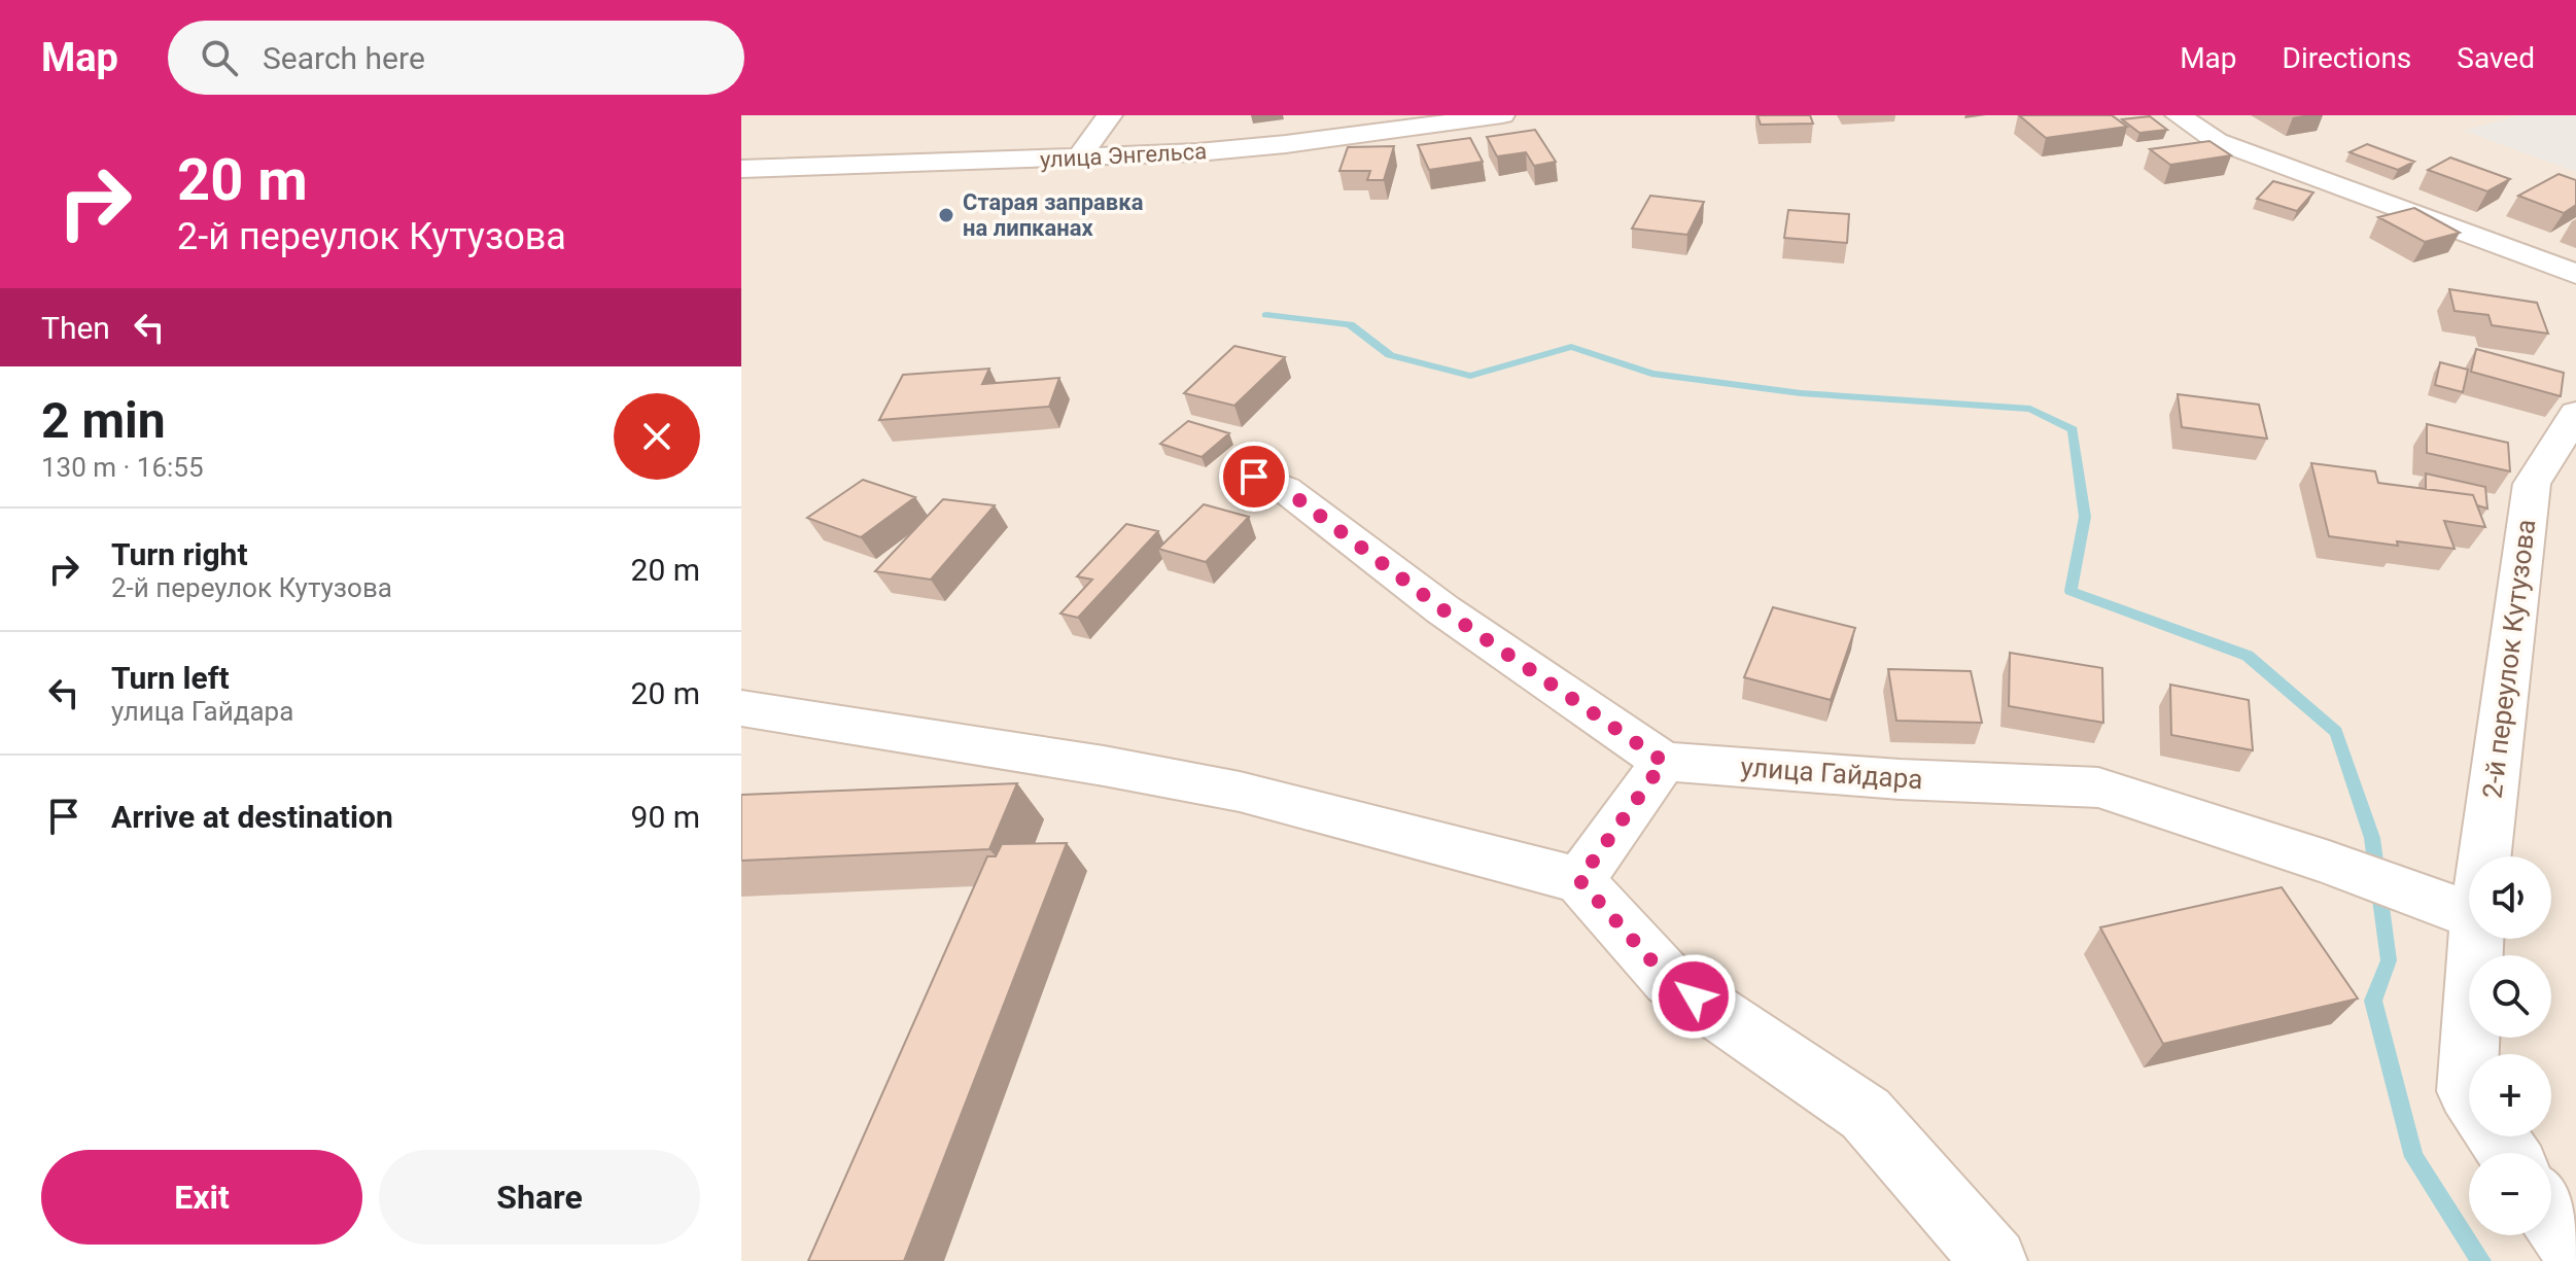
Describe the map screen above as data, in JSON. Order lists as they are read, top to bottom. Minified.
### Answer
{"streets":{"street":["улица Энгельса","2-й переулок Кутузова","улица Гайдара"]},"places":["Старая заправка на липканах"],"page":{"header":"Map","search":"Search here","nav":["Map","Directions","Saved"],"turn":["20 m","2-й переулок Кутузова"],"then":"Then","heading":["2 min","130 m · 16:55"],"list":[{"name":"Turn right","note":"2-й переулок Кутузова","value":"20 m"},{"name":"Turn left","note":"улица Гайдара","value":"20 m"},{"name":"Arrive at destination","value":"90 m"}],"map_buttons":["+","−"],"buttons":["Exit","Share"]}}
